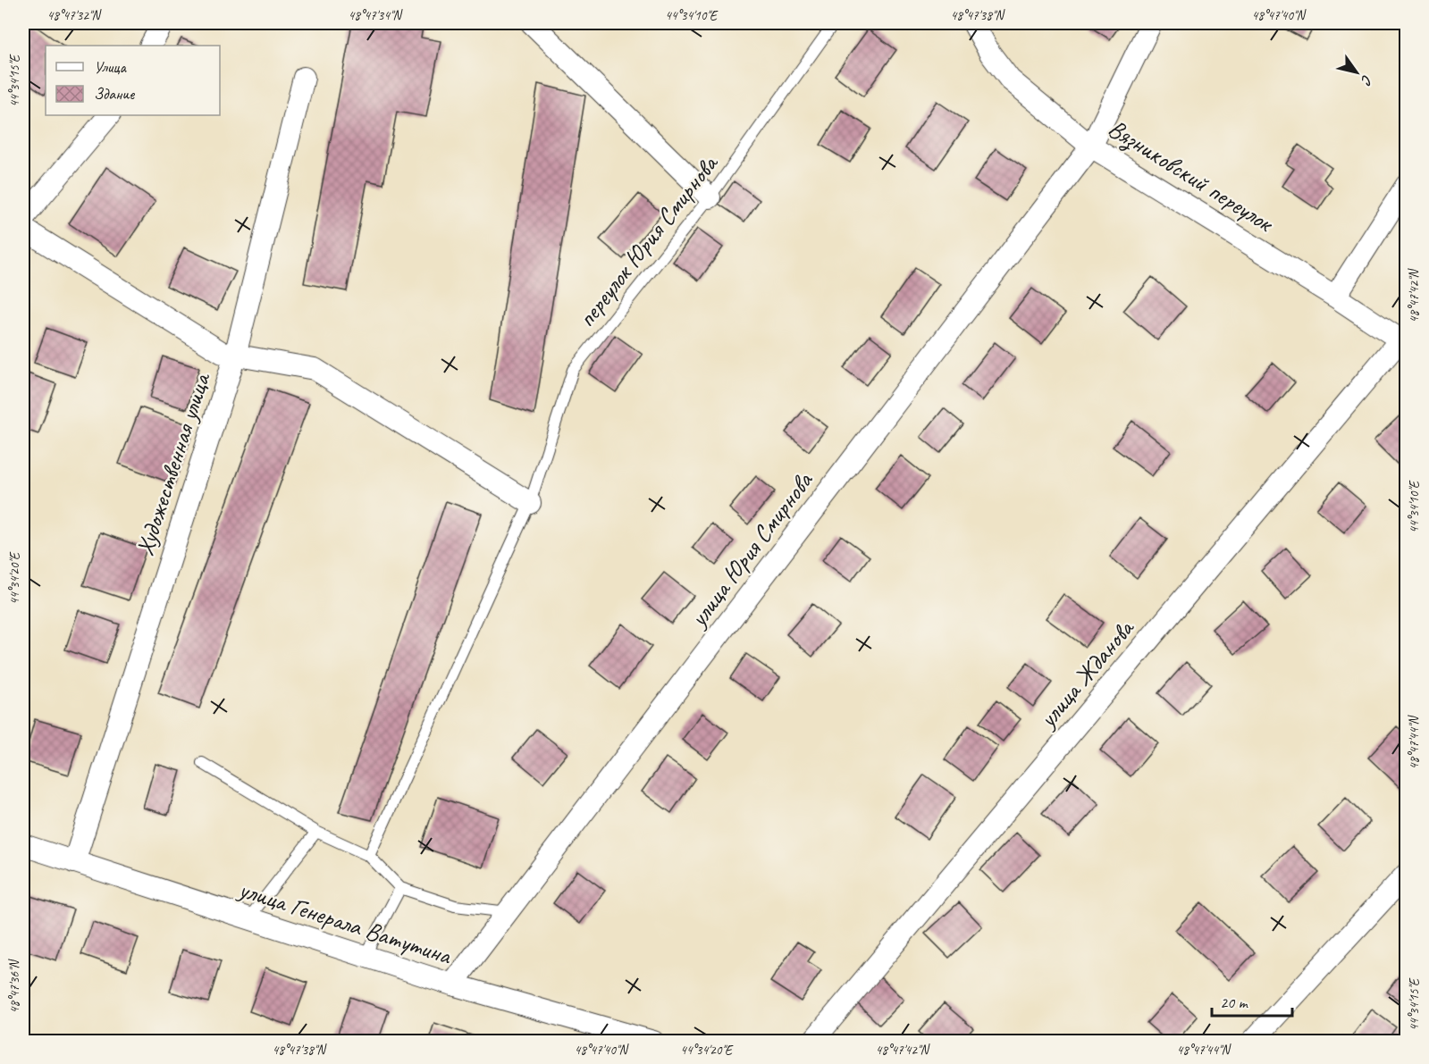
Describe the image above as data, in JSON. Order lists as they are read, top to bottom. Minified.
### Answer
{"streets":{"street":["Вязниковский переулок","Художественная улица","улица Юрия Смирнова","улица Жданова","улица Генерала Ватутина"],"lane":["переулок Юрия Смирнова"]},"crossings":[["Вязниковский переулок","улица Юрия Смирнова"],["Вязниковский переулок","улица Жданова"],["Художественная улица","улица Генерала Ватутина"],["улица Юрия Смирнова","улица Генерала Ватутина"]],"legend":["Улица","Здание"],"scale_bar":"20 m","north":"bottom right","coordinates":["48°47'32\"N","48°47'34\"N","44°34'10\"E","48°47'38\"N","48°47'40\"N","44°34'15\"E","48°47'42\"N","44°34'20\"E","48°47'44\"N","48°47'36\"N"]}
